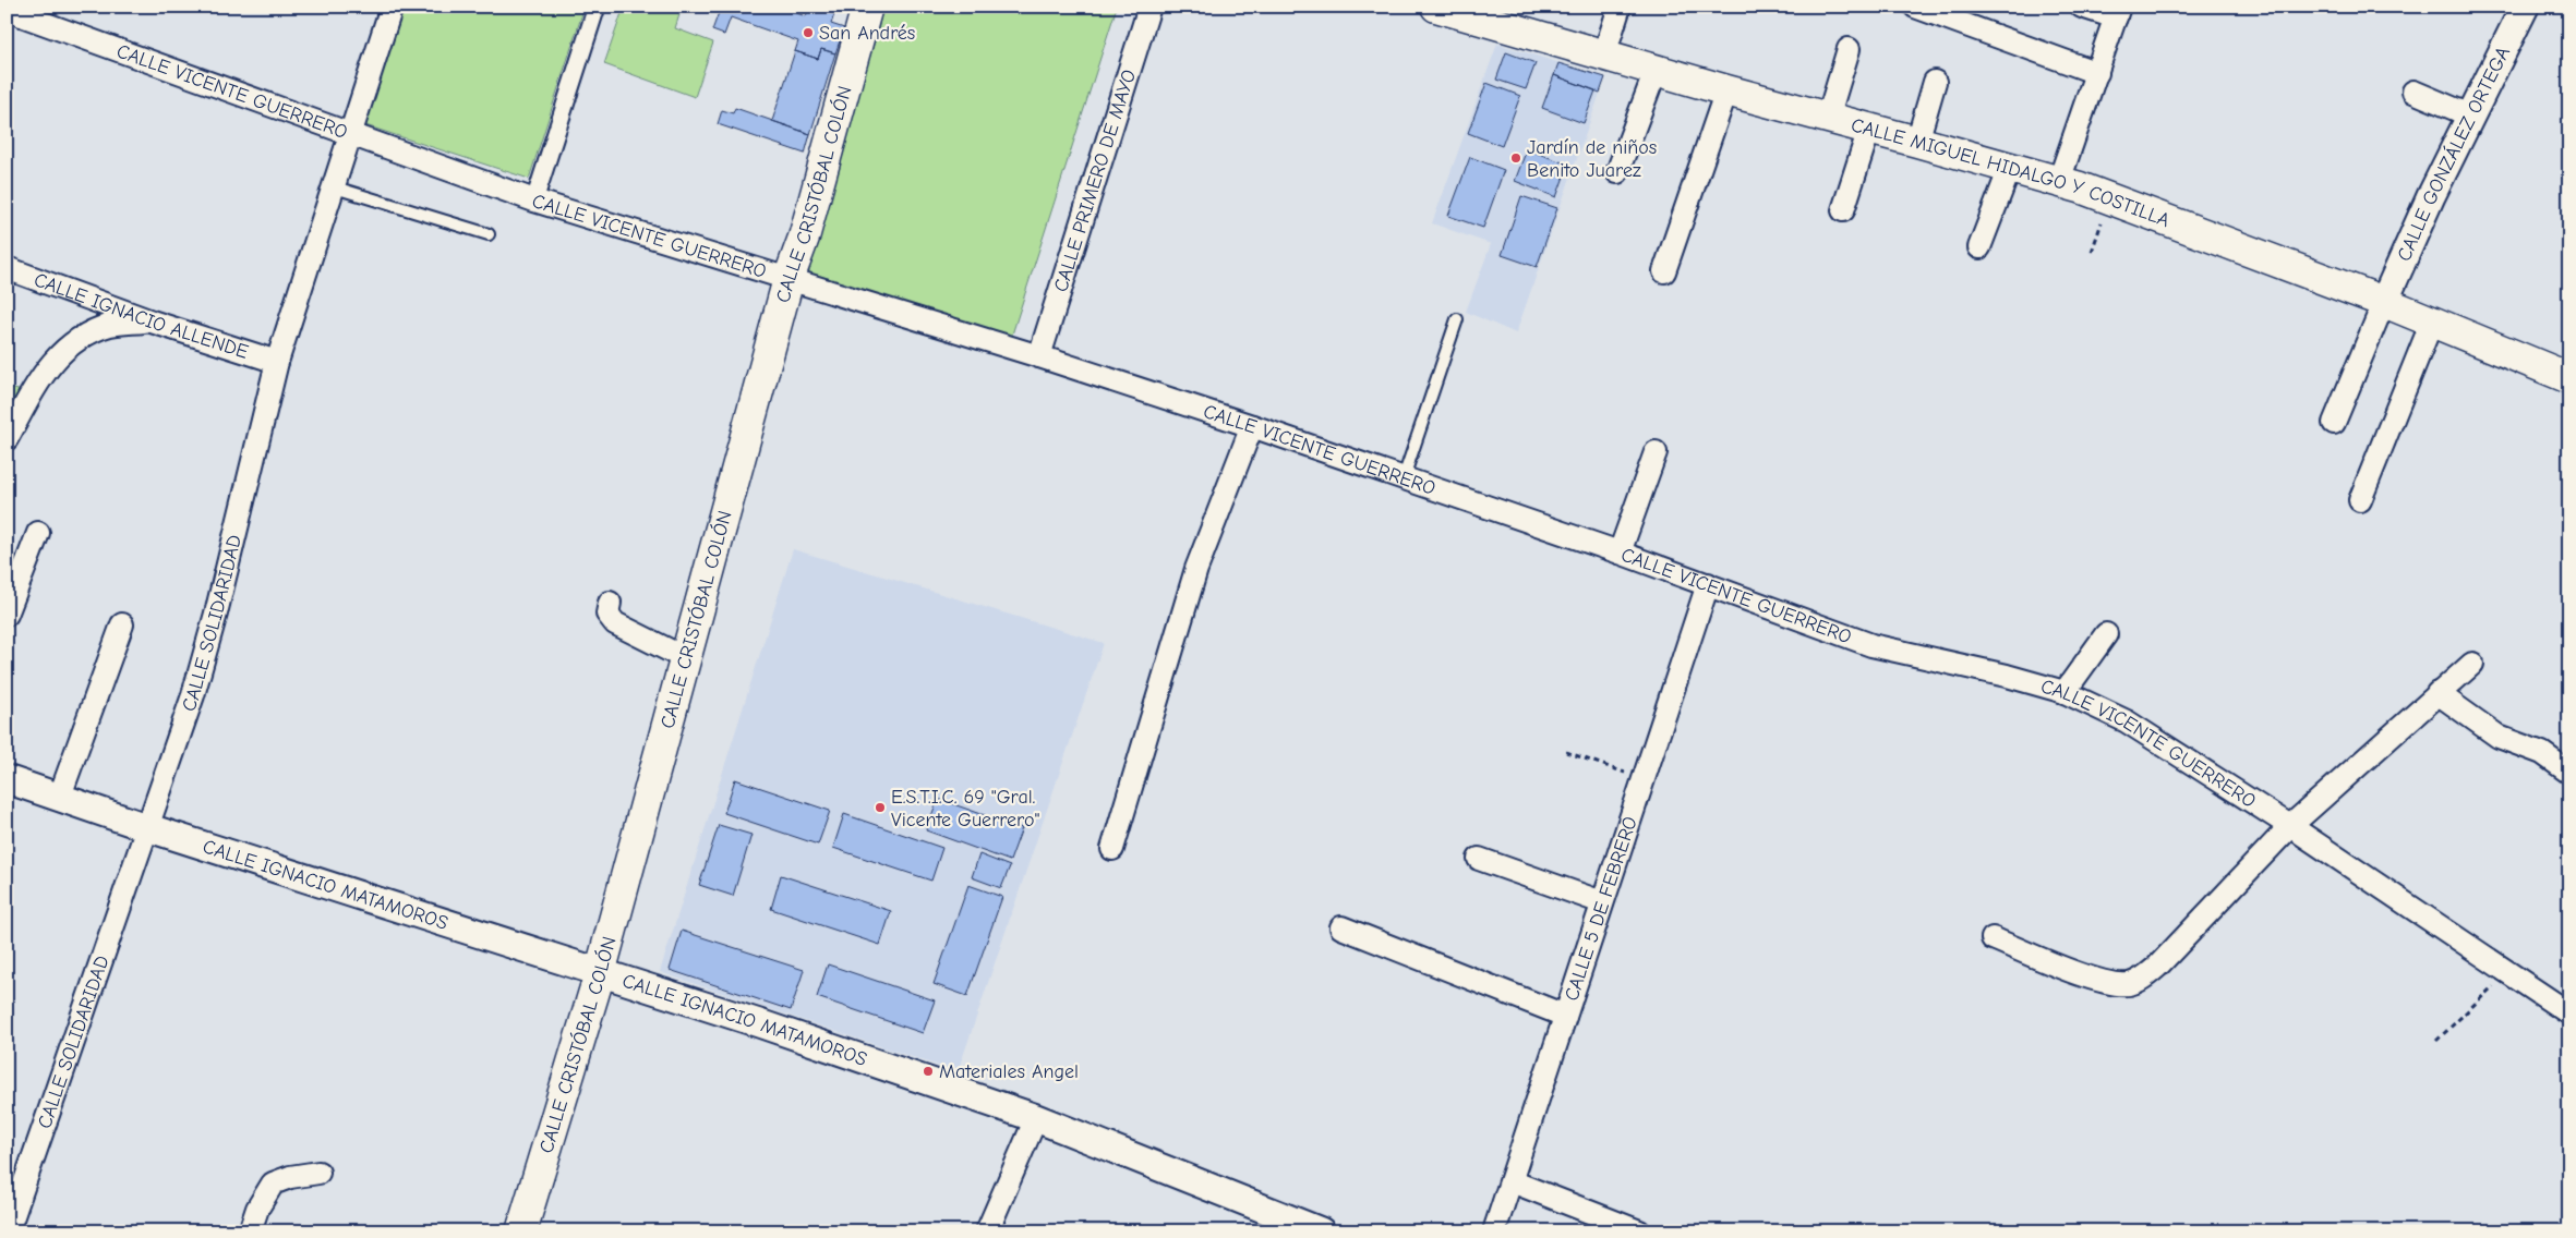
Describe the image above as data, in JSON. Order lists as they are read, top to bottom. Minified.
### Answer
{"streets":{"main road":["CALLE MIGUEL HIDALGO Y COSTILLA","CALLE CRISTÓBAL COLÓN"],"street":["CALLE VICENTE GUERRERO","CALLE GONZÁLEZ ORTEGA","CALLE PRIMERO DE MAYO","CALLE IGNACIO ALLENDE","CALLE SOLIDARIDAD","CALLE IGNACIO MATAMOROS","CALLE 5 DE FEBRERO"]},"crossings":[["CALLE VICENTE GUERRERO","CALLE PRIMERO DE MAYO"],["CALLE VICENTE GUERRERO","CALLE CRISTÓBAL COLÓN"],["CALLE VICENTE GUERRERO","CALLE SOLIDARIDAD"],["CALLE VICENTE GUERRERO","CALLE 5 DE FEBRERO"],["CALLE GONZÁLEZ ORTEGA","CALLE MIGUEL HIDALGO Y COSTILLA"],["CALLE CRISTÓBAL COLÓN","CALLE IGNACIO MATAMOROS"],["CALLE IGNACIO ALLENDE","CALLE SOLIDARIDAD"],["CALLE SOLIDARIDAD","CALLE IGNACIO MATAMOROS"]],"places":["San Andrés","Jardín de niños Benito Juarez","E.S.T.I.C. 69 \"Gral. Vicente Guerrero\"","Materiales Angel"]}
